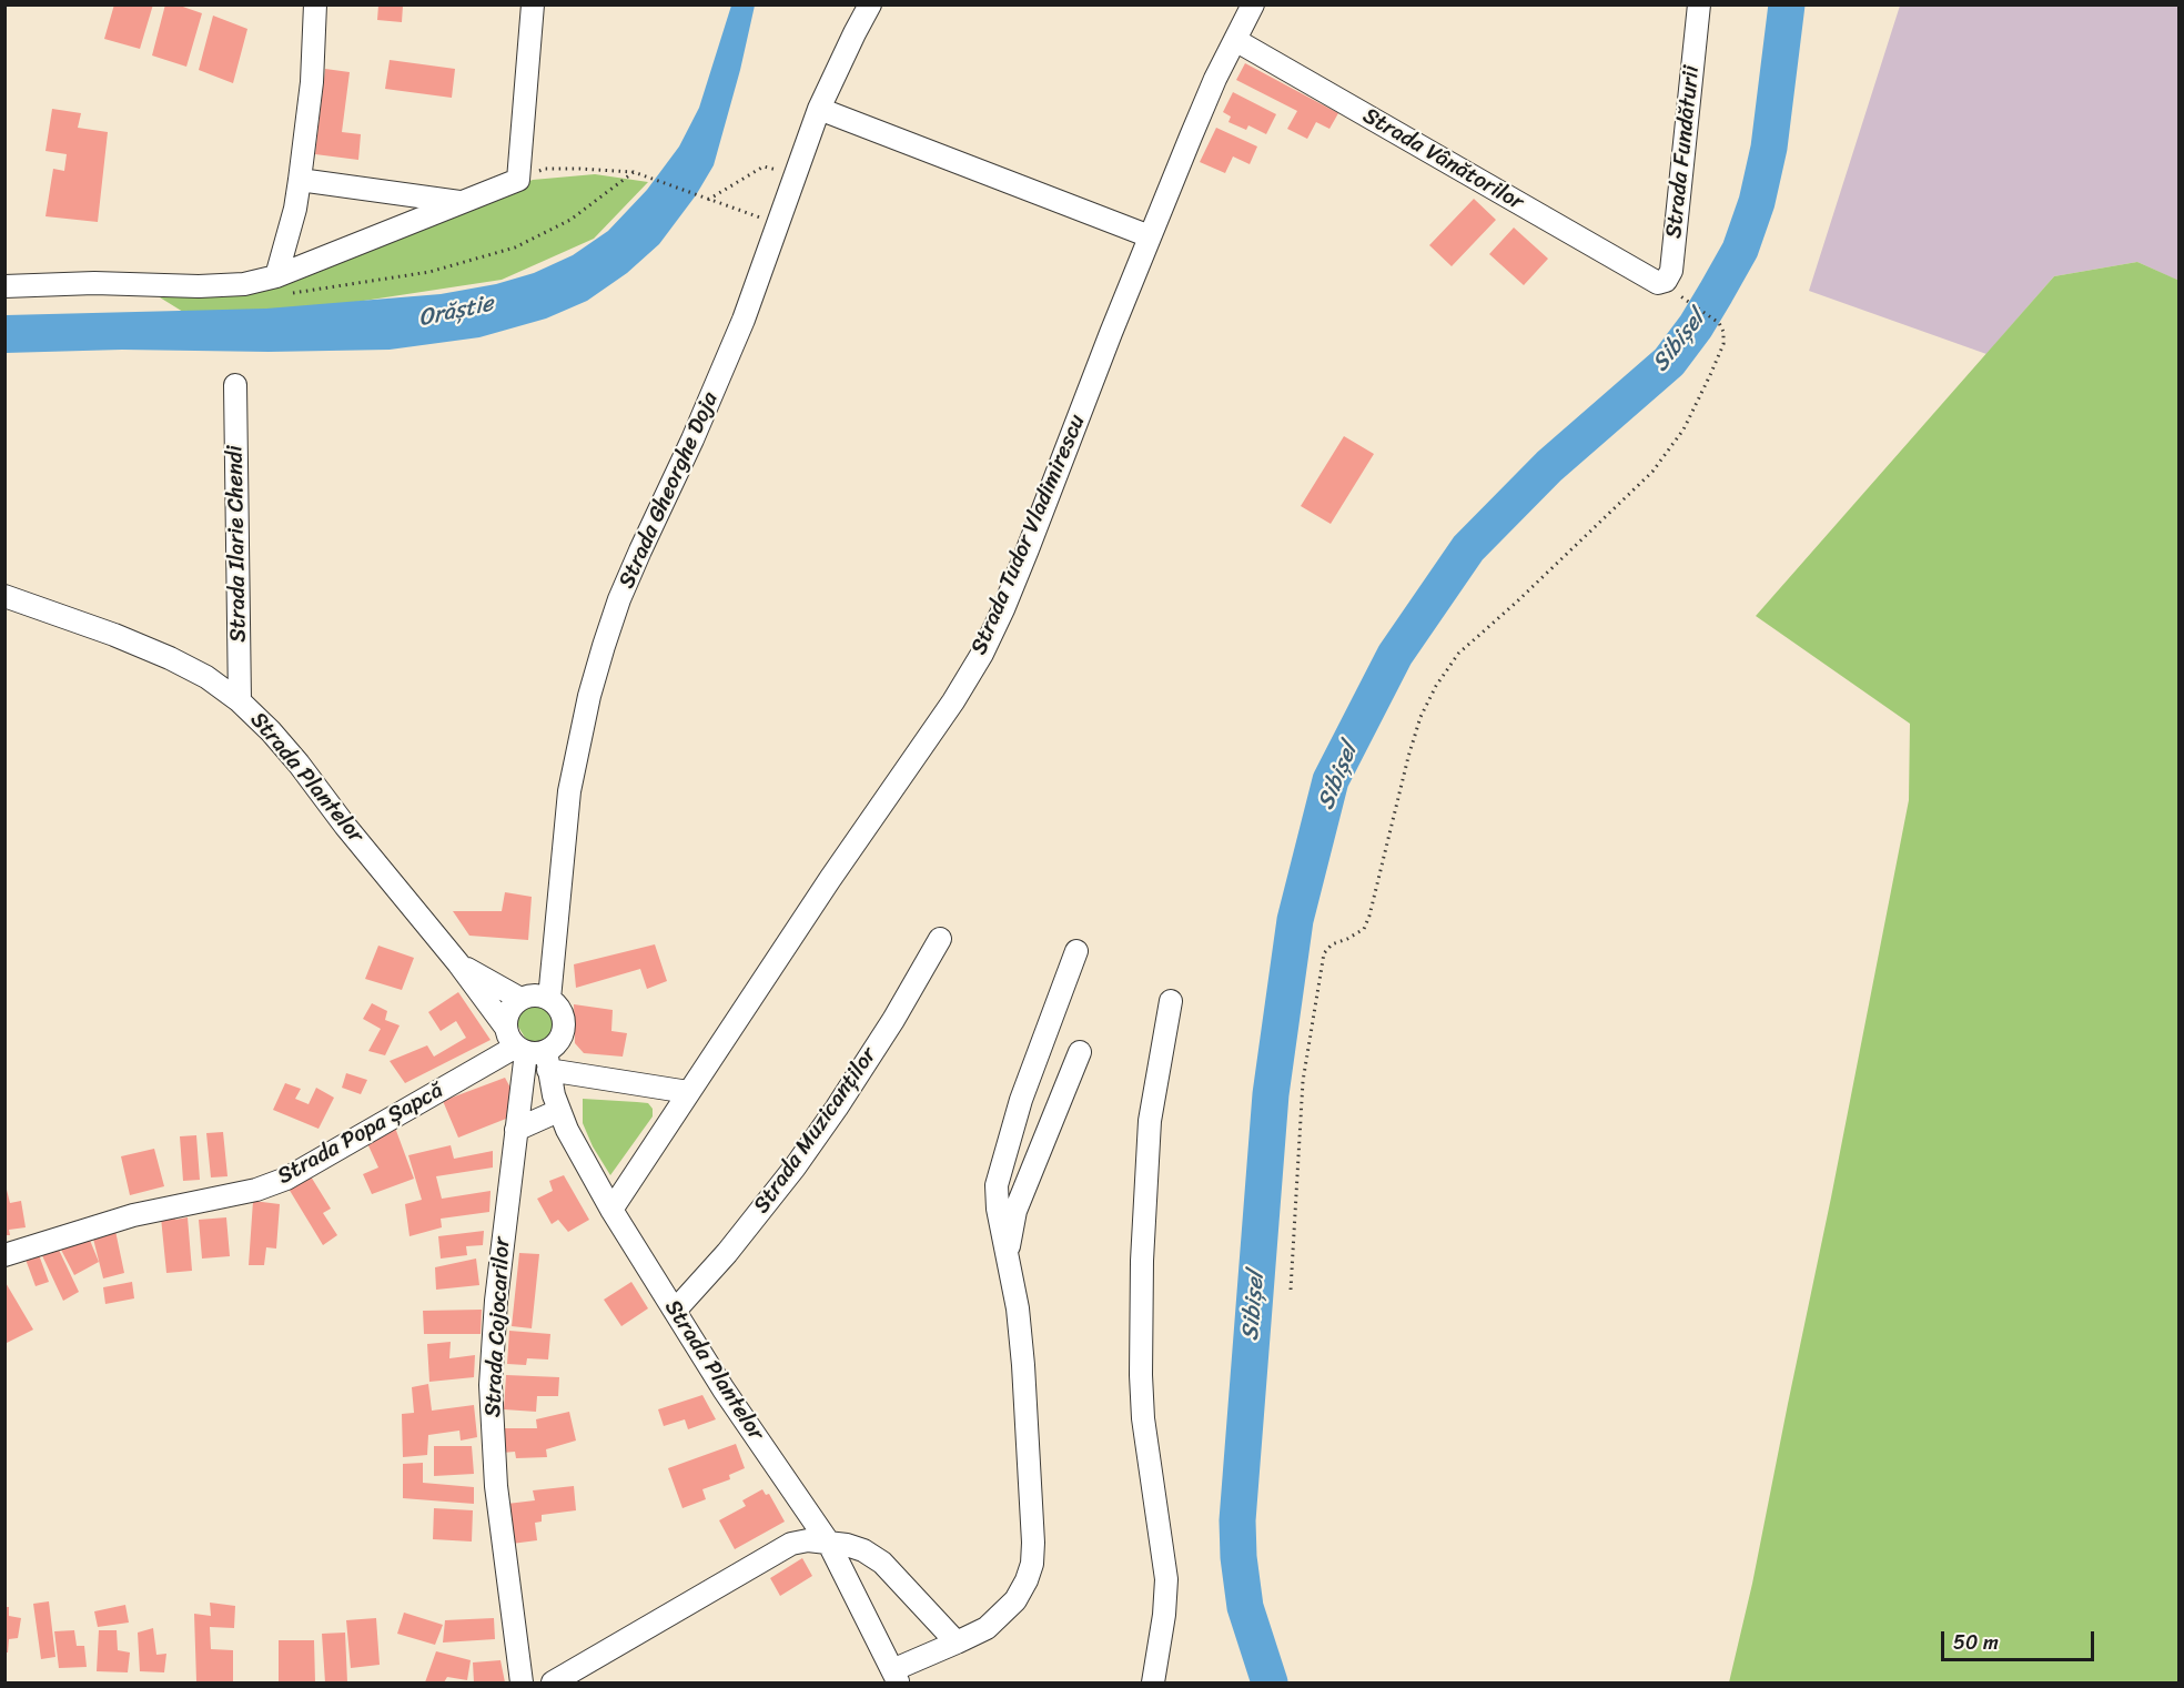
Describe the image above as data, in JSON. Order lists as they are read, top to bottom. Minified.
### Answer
{"streets":{"street":["Strada Fundăturii","Strada Vânătorilor","Strada Gheorghe Doja","Strada Tudor Vladimirescu","Strada Ilarie Chendi","Strada Plantelor","Strada Muzicanților","Strada Popa Șapcă","Strada Cojocarilor"]},"crossings":[["Strada Fundăturii","Strada Vânătorilor"],["Strada Vânătorilor","Strada Tudor Vladimirescu"],["Strada Gheorghe Doja","Strada Plantelor"],["Strada Gheorghe Doja","Strada Popa Șapcă"],["Strada Gheorghe Doja","Strada Cojocarilor"],["Strada Tudor Vladimirescu","Strada Plantelor"],["Strada Ilarie Chendi","Strada Plantelor"],["Strada Plantelor","Strada Muzicanților"],["Strada Plantelor","Strada Popa Șapcă"],["Strada Plantelor","Strada Cojocarilor"],["Strada Popa Șapcă","Strada Cojocarilor"]],"water":["Orăștie","Sibișel"],"scale_bar":"50 m"}
